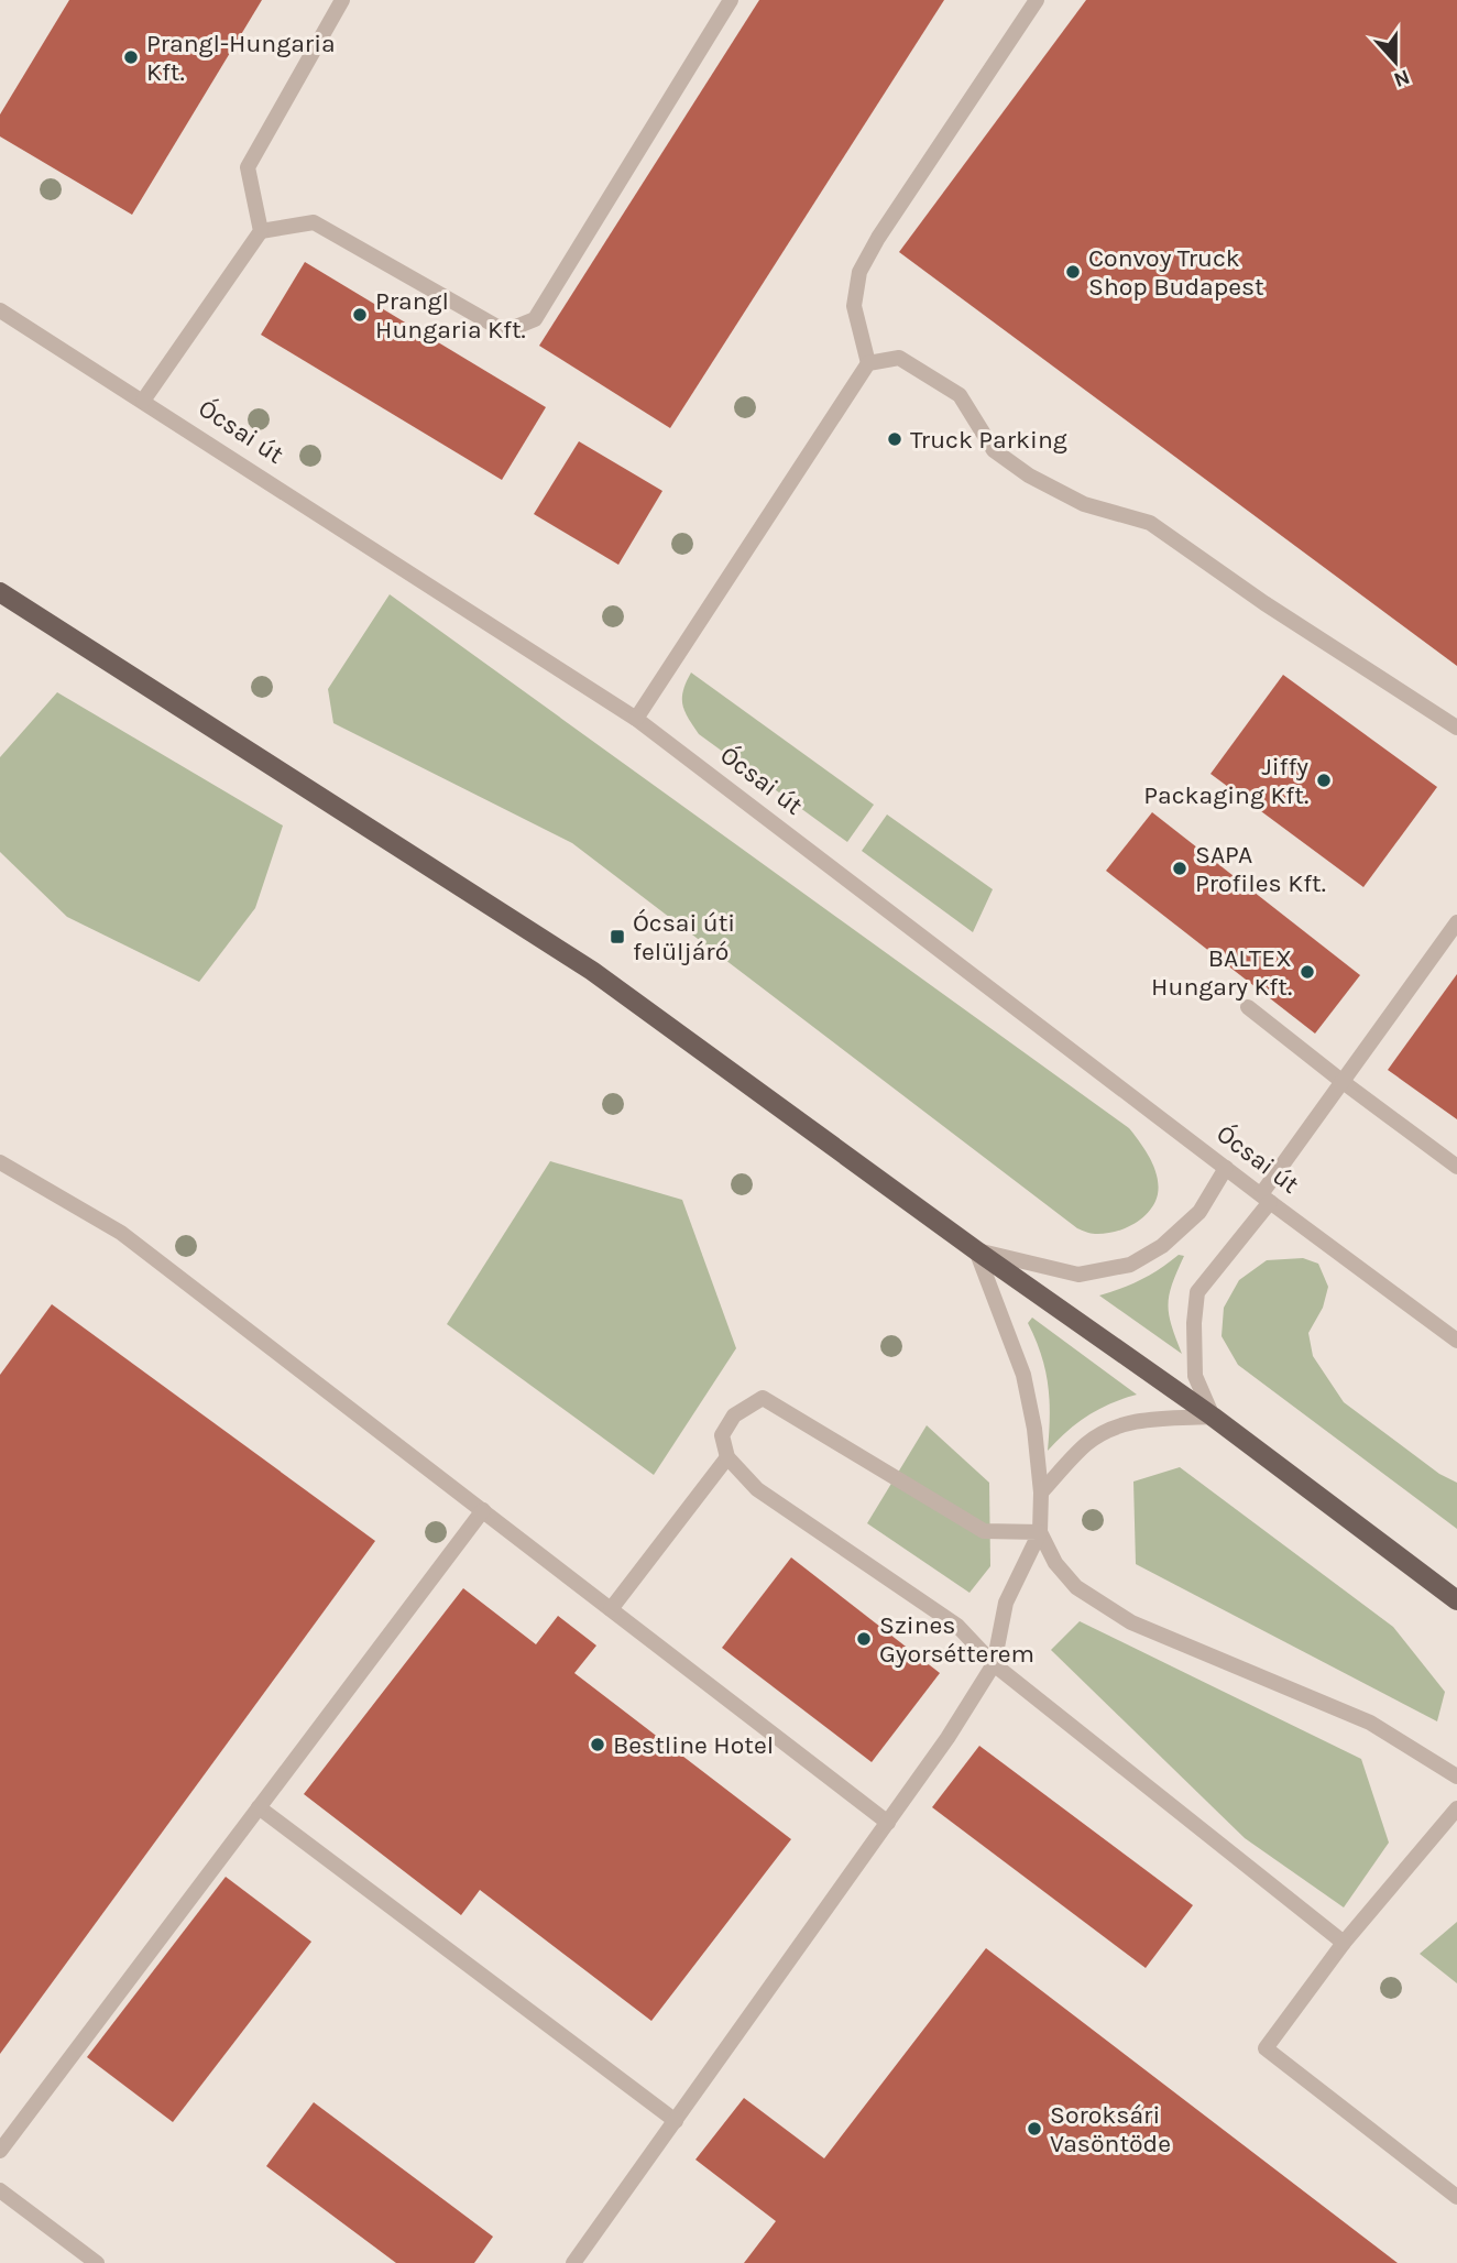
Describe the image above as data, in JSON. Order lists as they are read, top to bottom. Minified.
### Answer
{"streets":{"lane":["Ócsai út"]},"places":{"other":["Prangl-Hungaria Kft.","Convoy Truck Shop Budapest","Prangl Hungaria Kft.","Truck Parking","Jiffy Packaging Kft.","SAPA Profiles Kft.","BALTEX Hungary Kft.","Szines Gyorsétterem","Bestline Hotel","Soroksári Vasöntöde"],"transit":["Ócsai úti felüljáró"]},"north":"bottom"}
